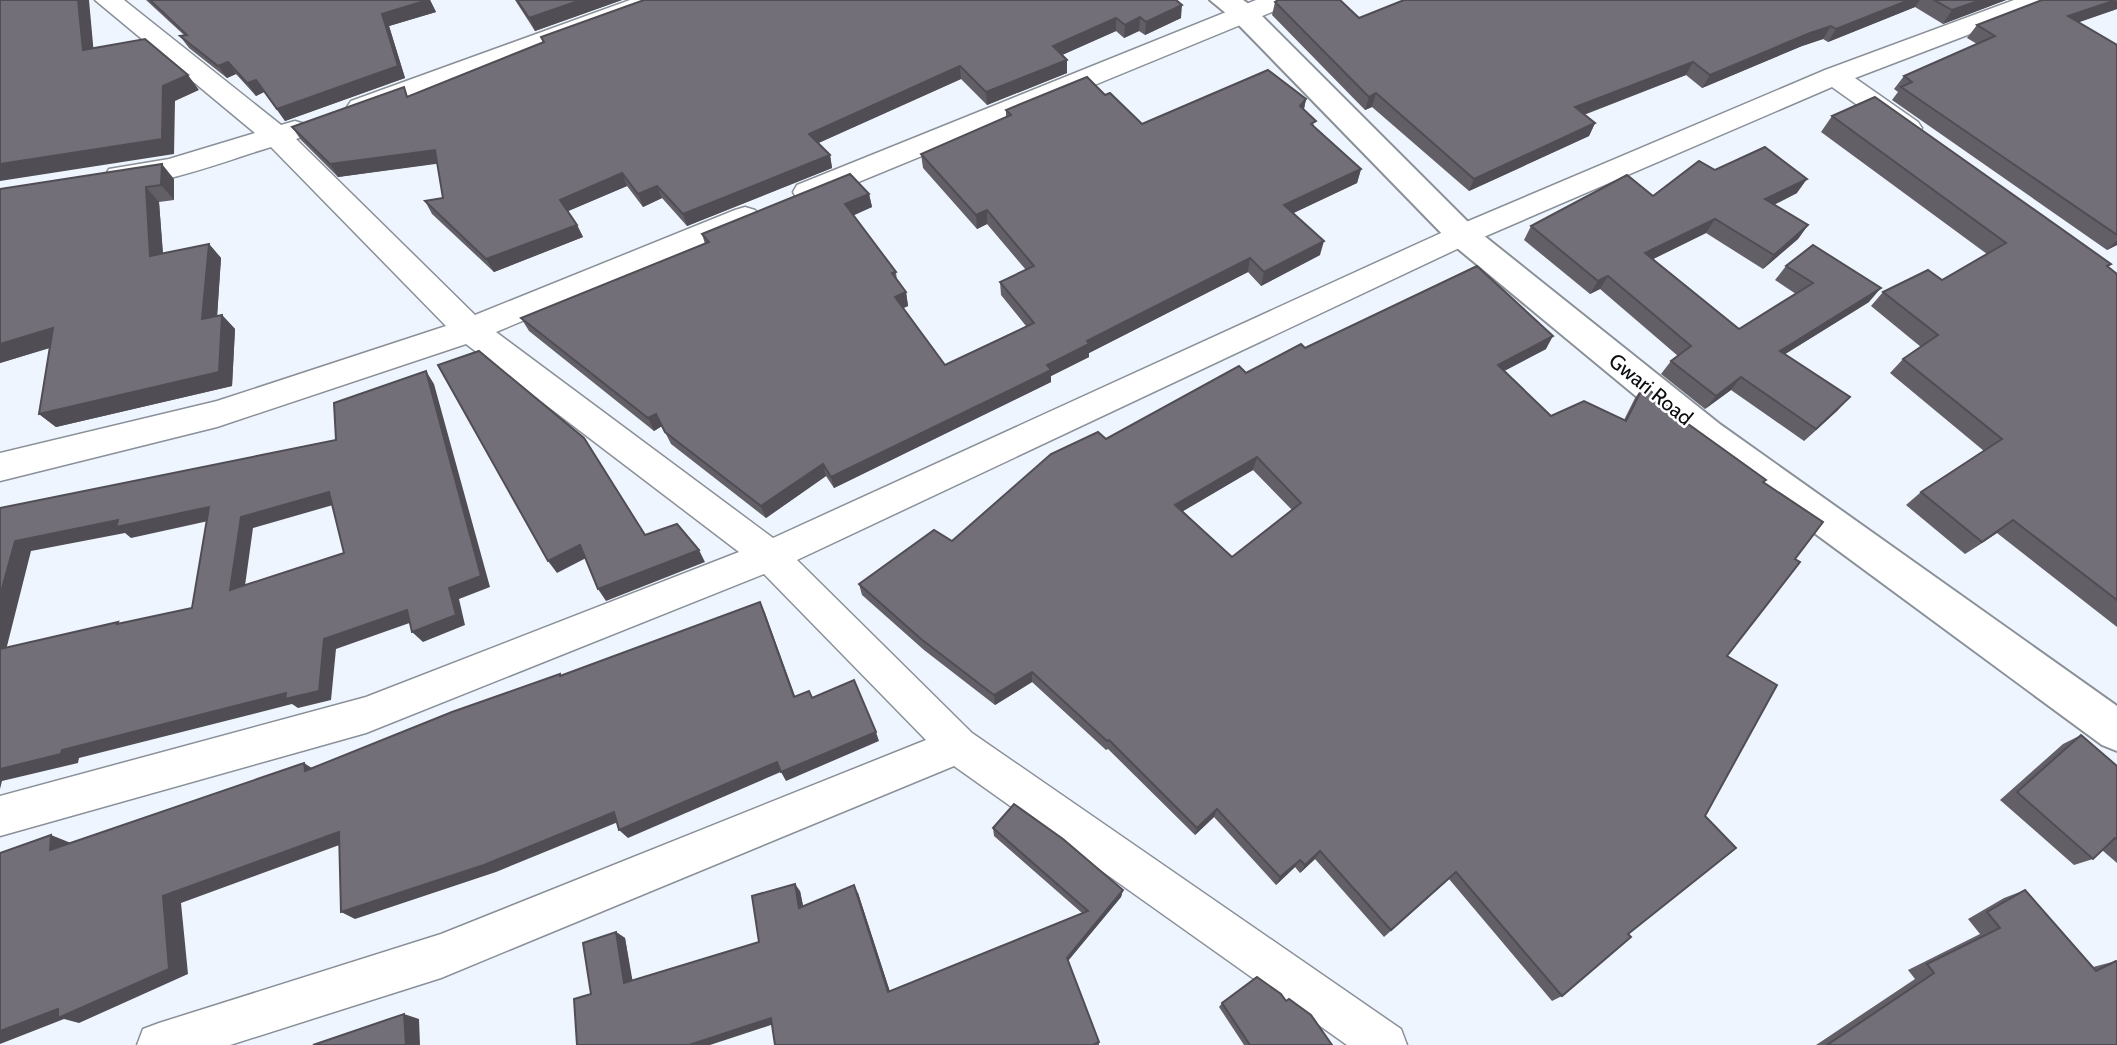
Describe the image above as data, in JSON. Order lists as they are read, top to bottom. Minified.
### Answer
{"streets":{"street":["Gwari Road"]}}
